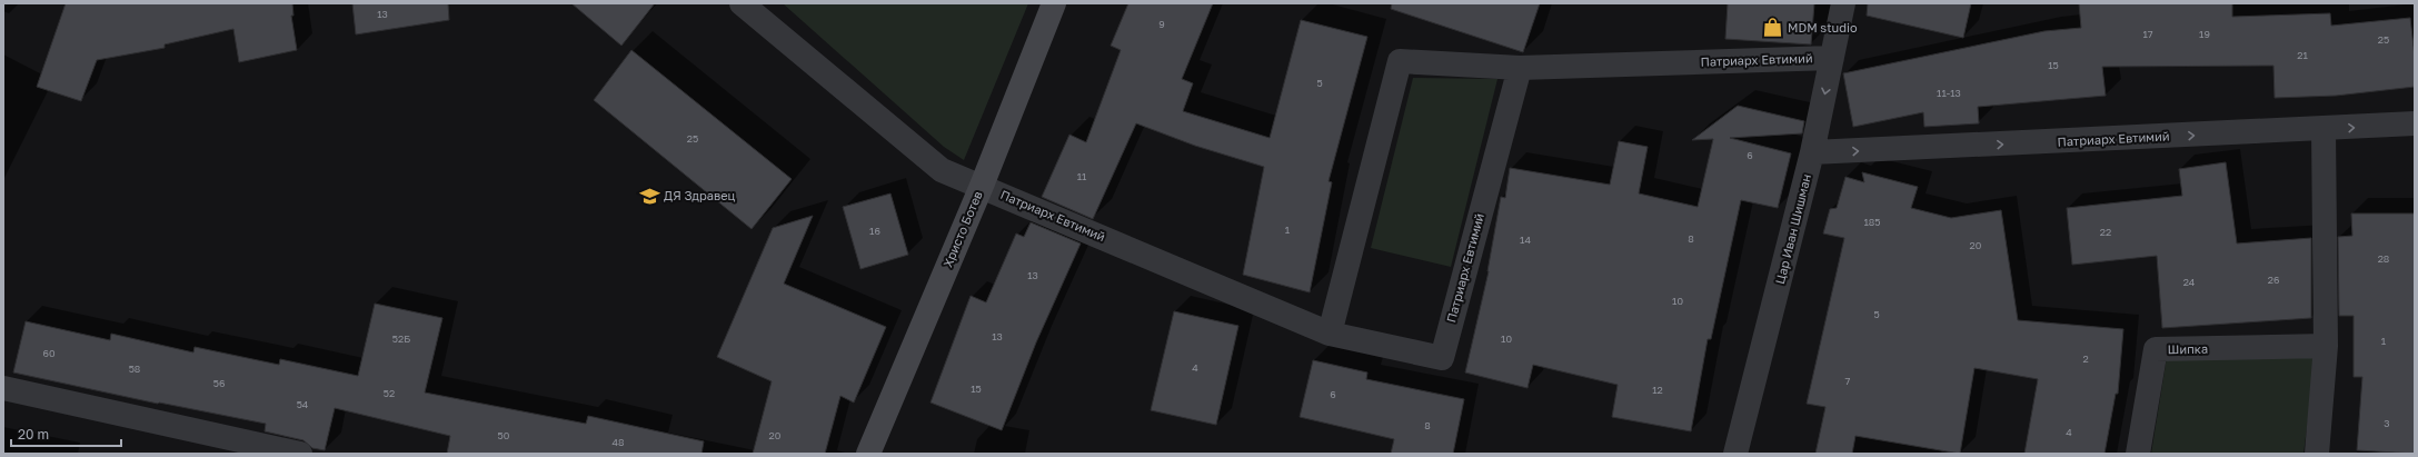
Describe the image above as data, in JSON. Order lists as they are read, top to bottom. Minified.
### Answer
{"streets":{"street":["Патриарх Евтимий","Христо Ботев","Цар Иван Шишман","Шипка"]},"crossings":[["Патриарх Евтимий","Христо Ботев"],["Патриарх Евтимий","Цар Иван Шишман"]],"places":{"shop":["MDM studio"],"school or university":["ДЯ Здравец"]},"house_numbers":["13","9","17","19","25","21","15","5","11-13","25","6","11","185","1","16","22","8","14","20","28","13","26","24","10","5","13","52Б","10","1","60","2","4","58","7","56","15","12","52","6","54","3","8","4","50","20","48"],"scale_bar":"20 m"}
